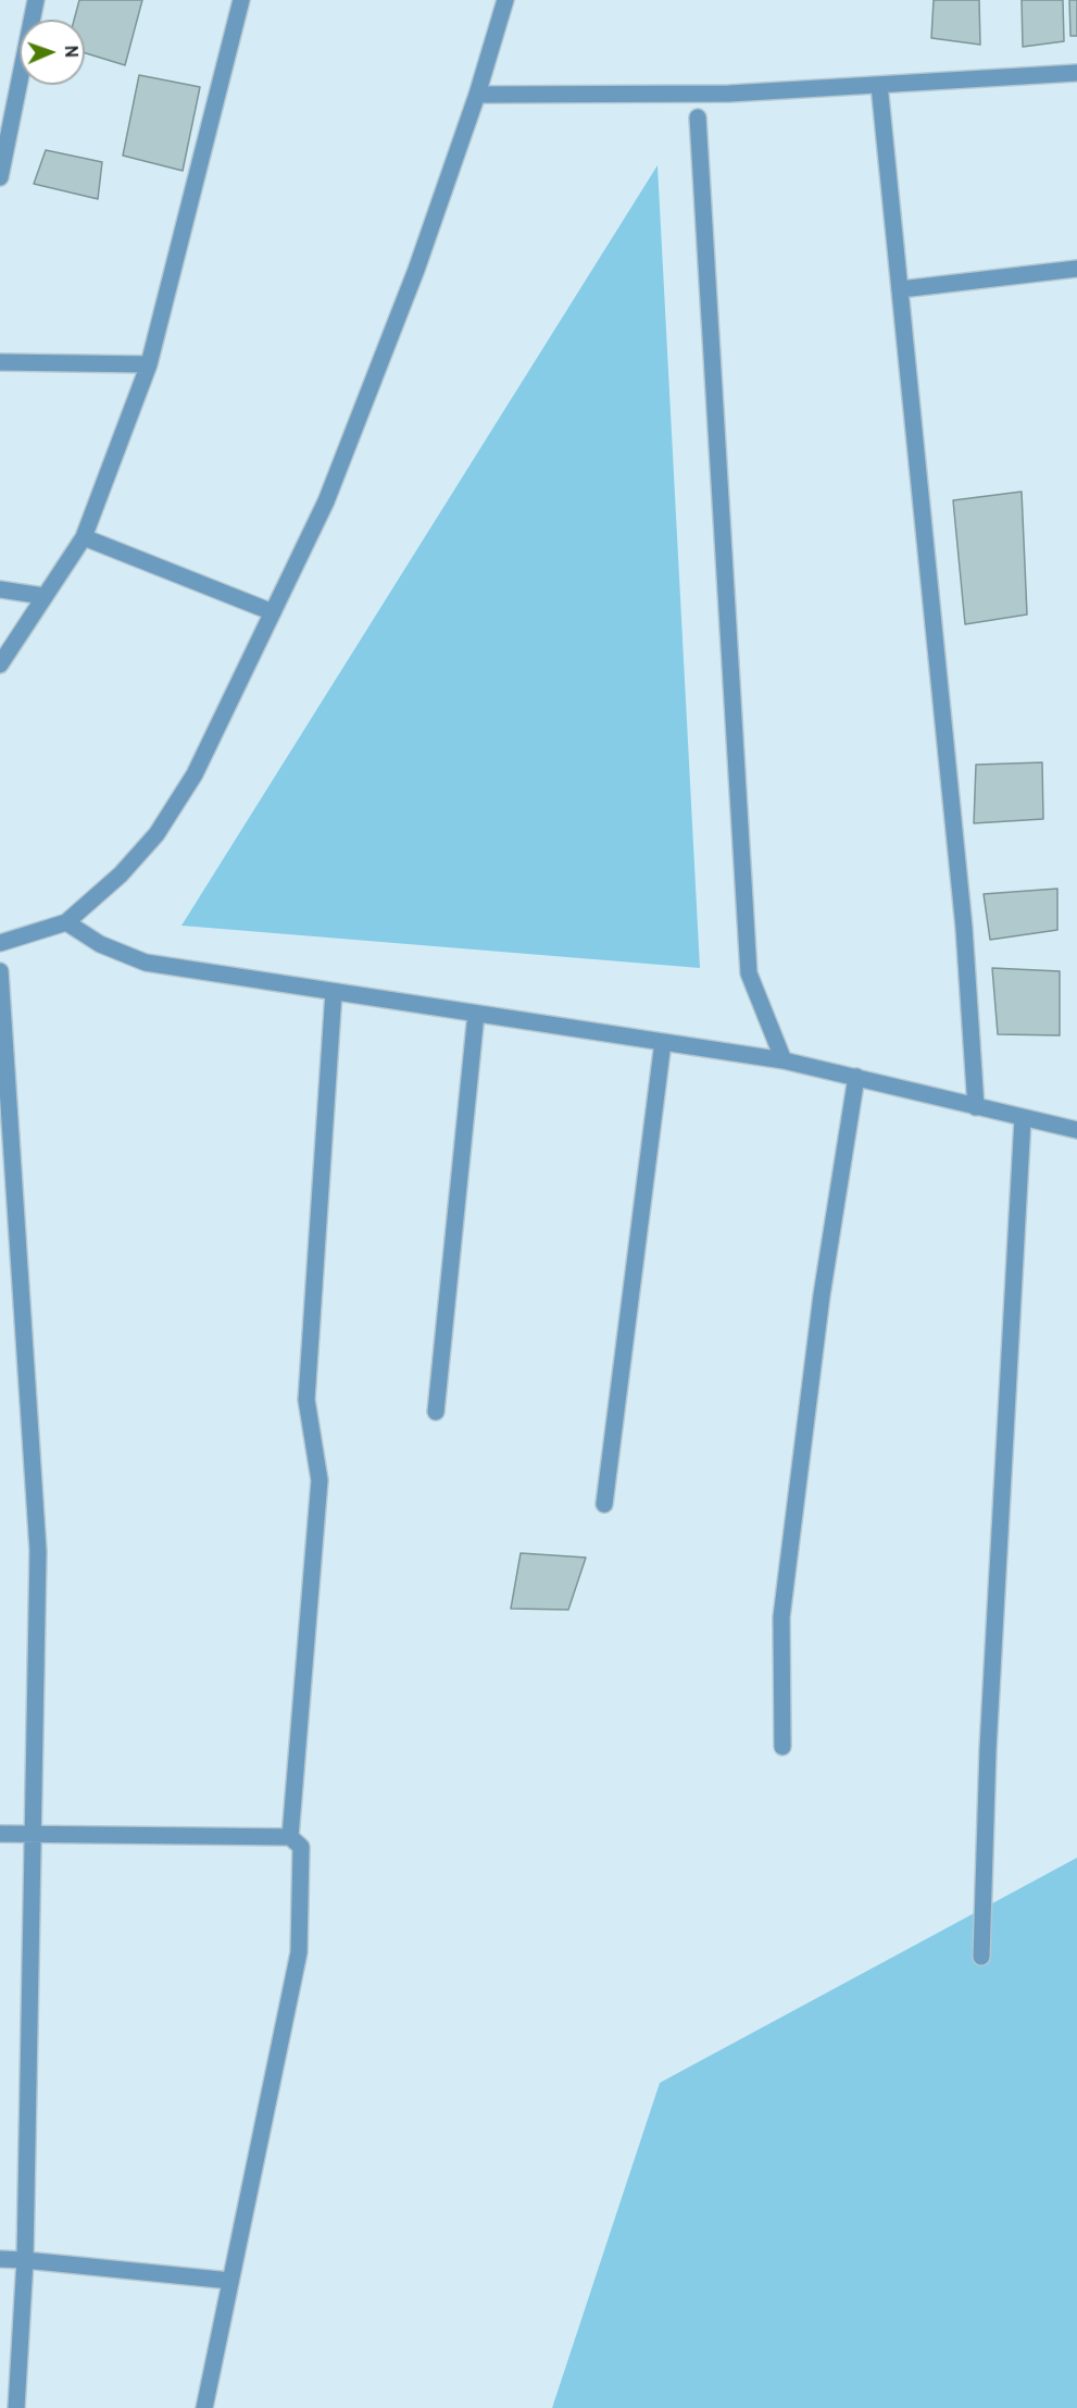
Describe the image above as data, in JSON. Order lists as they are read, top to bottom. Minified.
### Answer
{"north":"right"}
